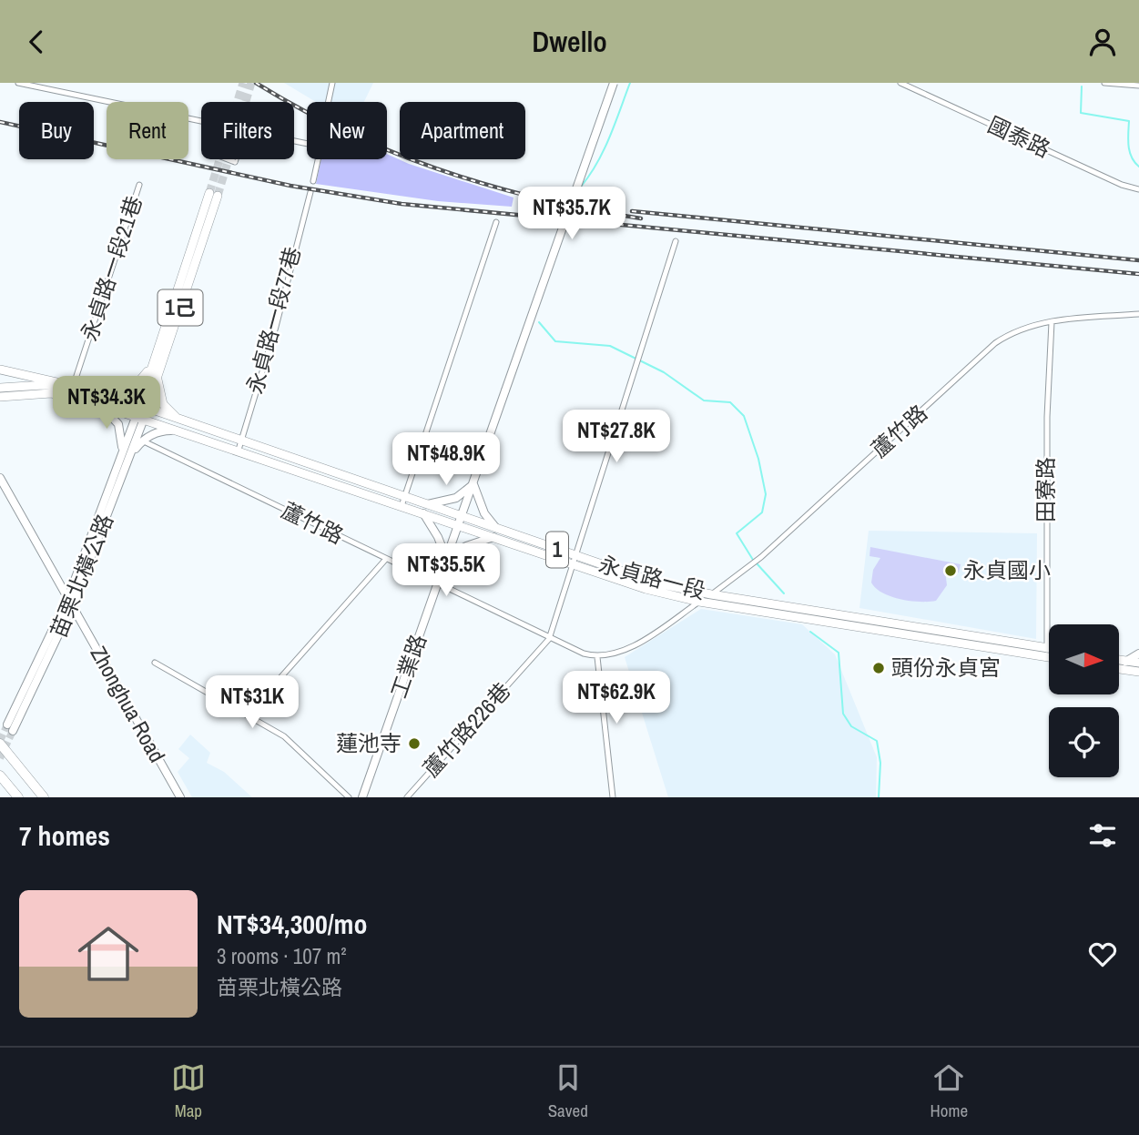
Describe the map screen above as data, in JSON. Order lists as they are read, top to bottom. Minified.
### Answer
{"streets":{"main road":["1己","1","永貞路一段"],"street":["國泰路","永貞路一段21巷","永貞路一段77巷","蘆竹路","田寮路","苗栗北橫公路","工業路","Zhonghua Road","蘆竹路226巷"]},"crossings":[["永貞路一段21巷","永貞路一段"],["1己","苗栗北橫公路"],["1己","永貞路一段"],["永貞路一段77巷","永貞路一段"],["蘆竹路","田寮路"],["蘆竹路","永貞路一段"],["蘆竹路","工業路"],["蘆竹路","蘆竹路226巷"],["田寮路","永貞路一段"],["苗栗北橫公路","永貞路一段"],["苗栗北橫公路","Zhonghua Road"],["永貞路一段","工業路"],["永貞路一段","蘆竹路226巷"]],"places":["永貞國小","頭份永貞宮","蓮池寺"],"north":"right","page":{"header":"Dwello","chip":["Buy","Rent","Filters","New","Apartment"],"price":["NT$35.7K","NT$34.3K","NT$27.8K","NT$48.9K","NT$35.5K","NT$62.9K","NT$31K"],"heading":"7 homes","list":[{"name":"NT$34,300/mo","note":"3 rooms · 107 m² · 苗栗北橫公路"}],"tabs":["Map","Saved","Home"]}}
